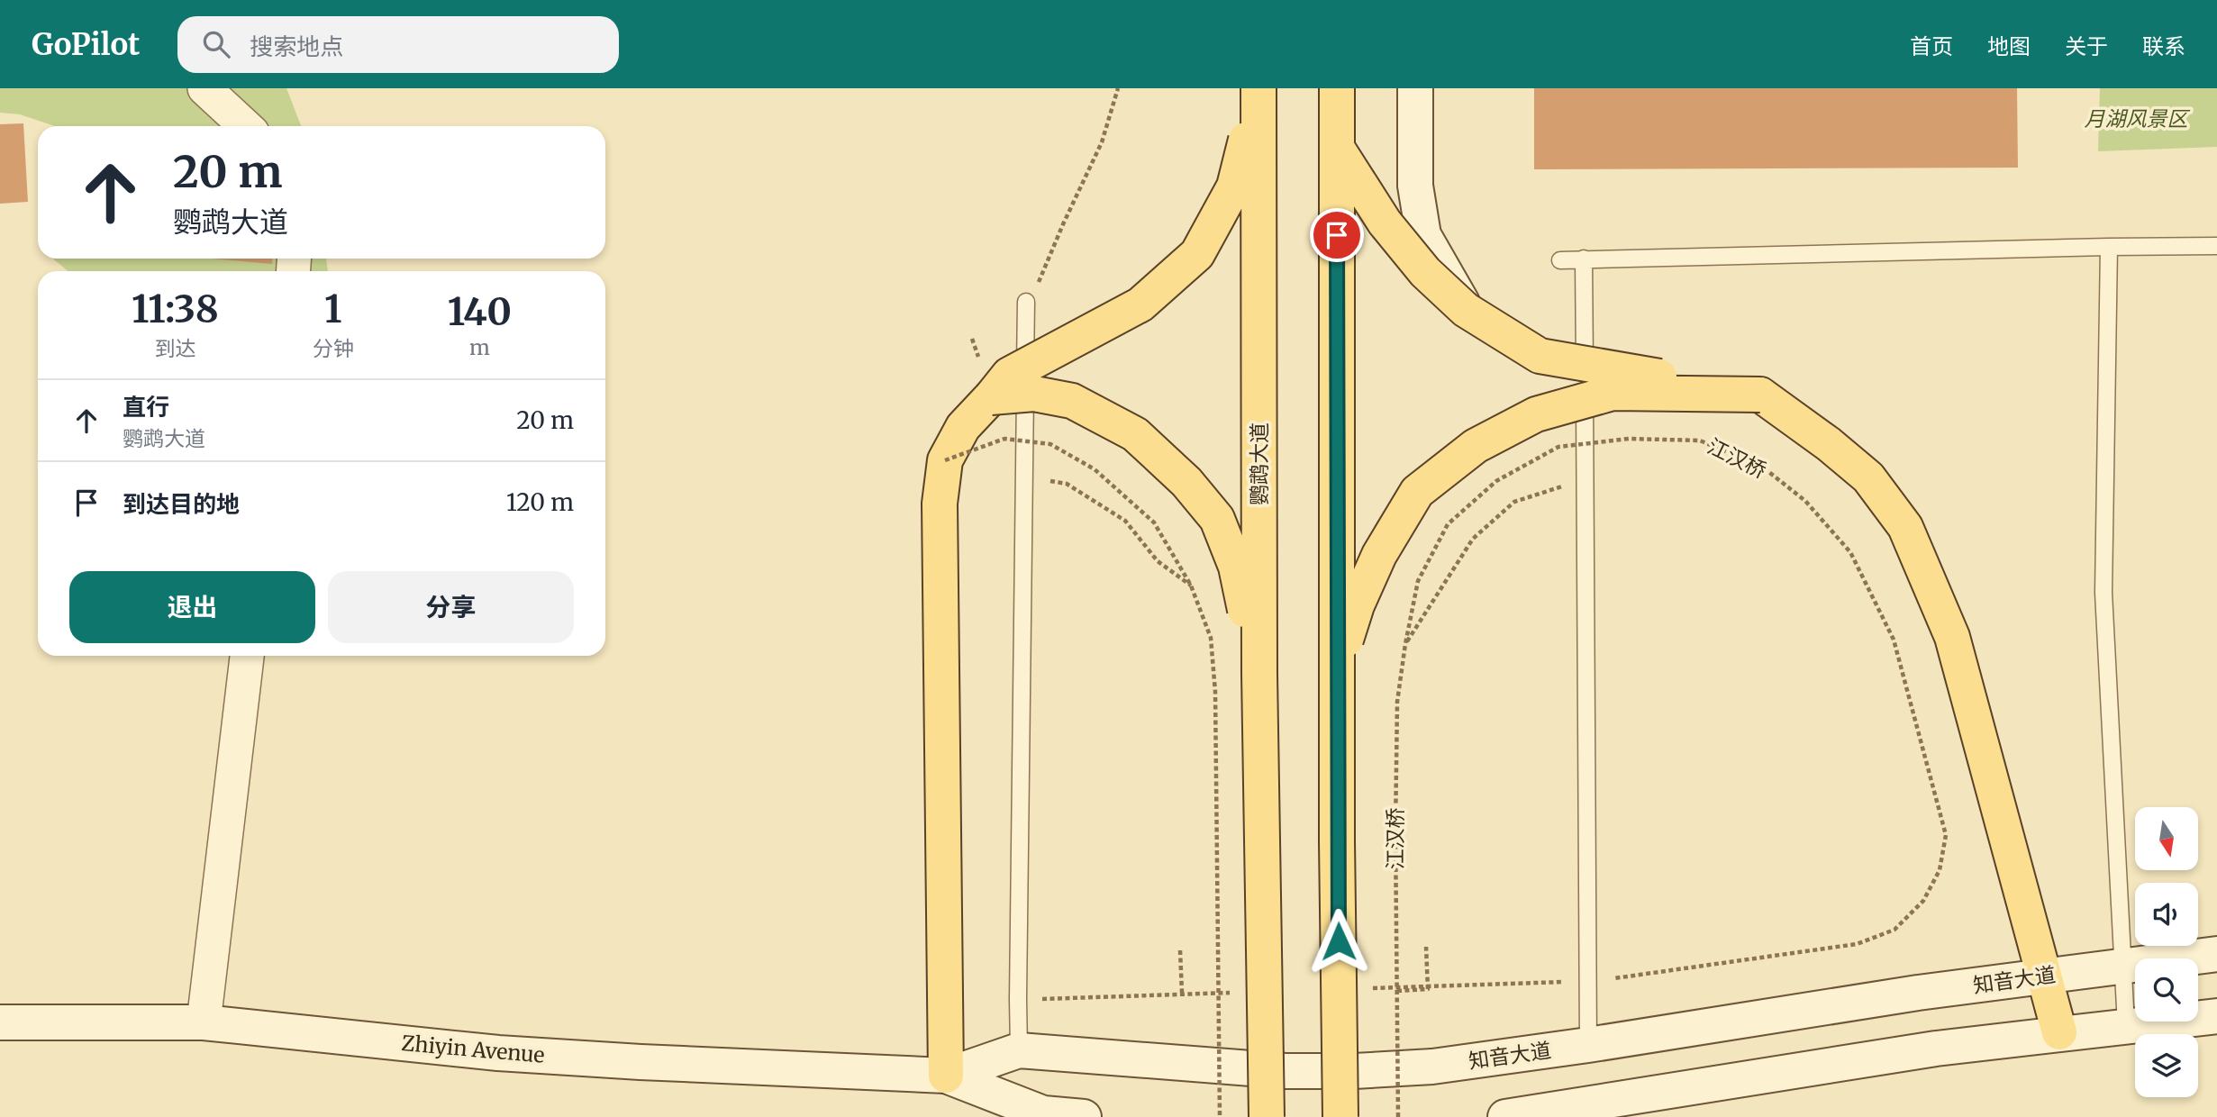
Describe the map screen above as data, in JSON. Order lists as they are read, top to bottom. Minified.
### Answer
{"streets":{"main road":["鹦鹉大道","知音大道","Zhiyin Avenue"],"path":["江汉桥"]},"crossings":[["知音大道","Zhiyin Avenue"]],"parks":["月湖风景区"],"north":"bottom","page":{"header":"GoPilot","search":"搜索地点","nav":["首页","地图","关于","联系"],"turn":["20 m","鹦鹉大道"],"eta":["11:38","到达","1","分钟","140","m"],"list":[{"name":"直行","note":"鹦鹉大道","value":"20 m"},{"name":"到达目的地","value":"120 m"}],"buttons":["退出","分享"]}}
